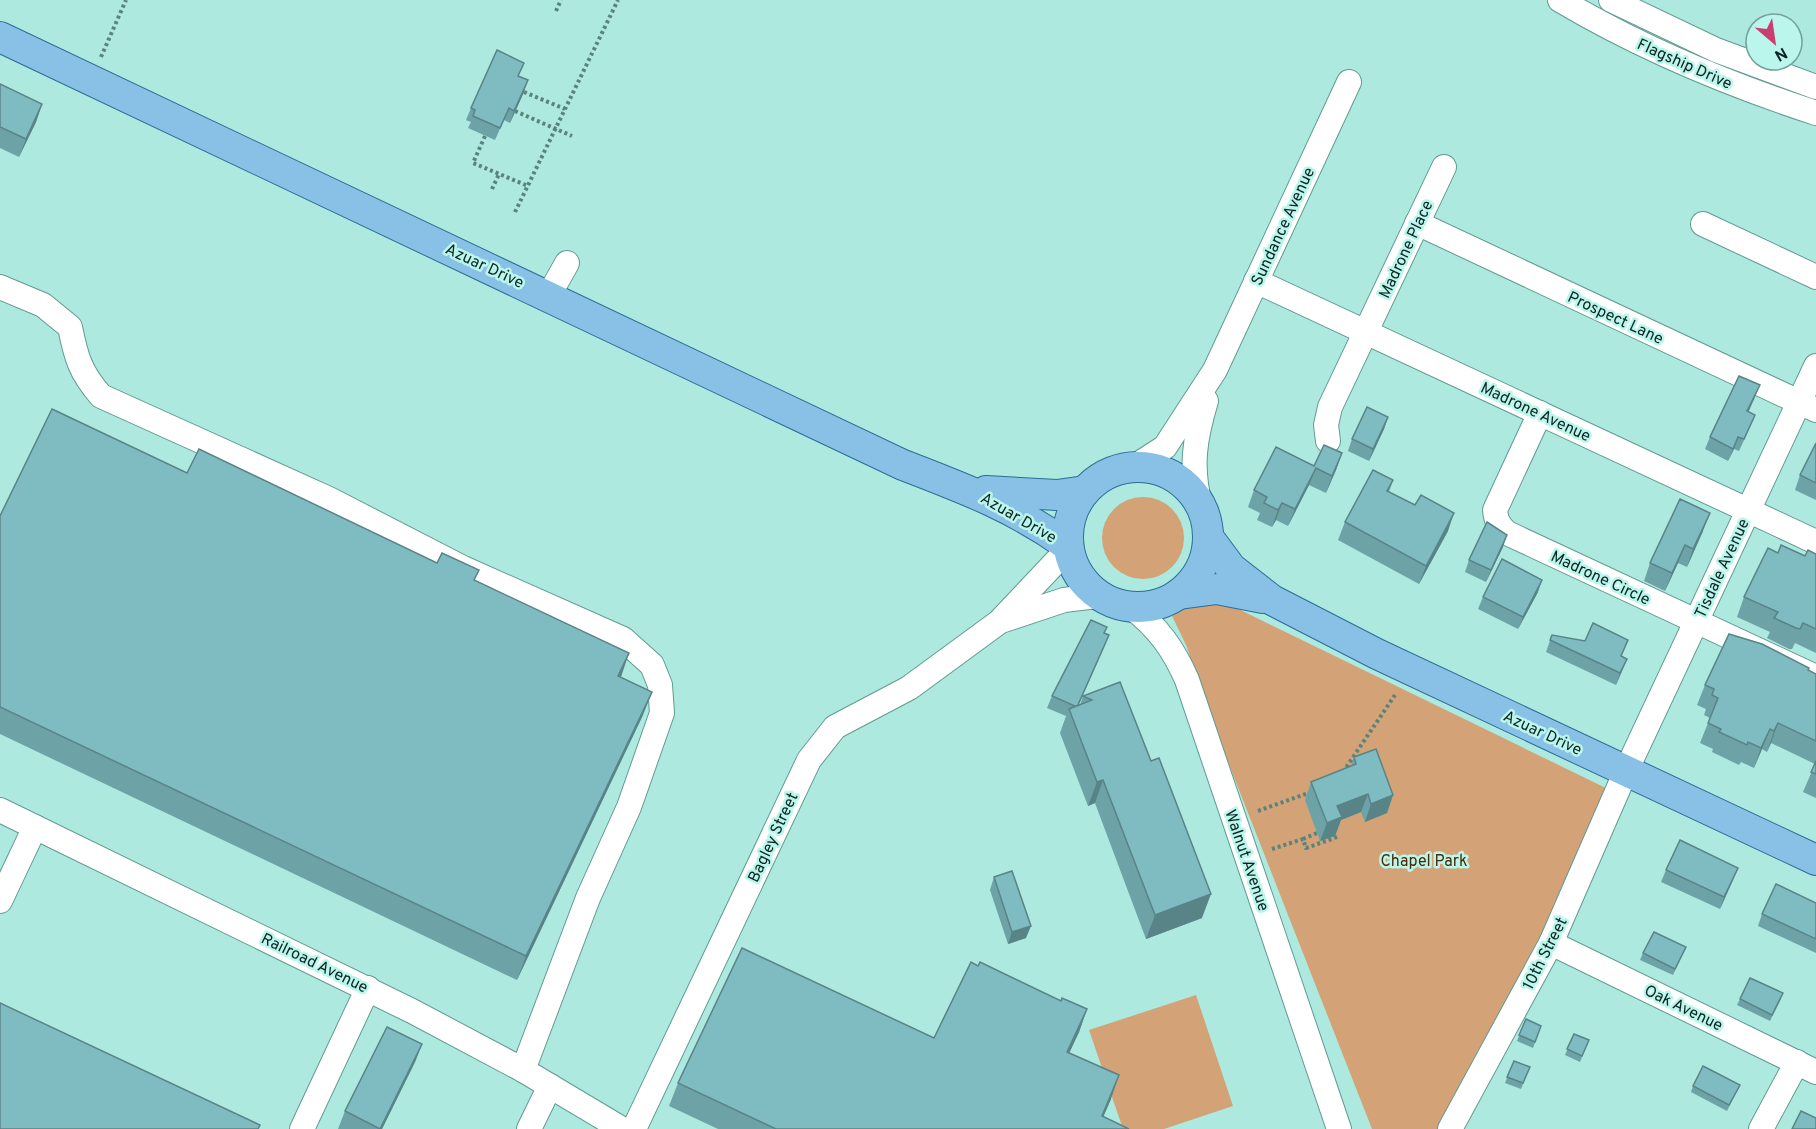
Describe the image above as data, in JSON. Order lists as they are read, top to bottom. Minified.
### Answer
{"streets":{"main road":["Azuar Drive"],"street":["Flagship Drive","Sundance Avenue","Madrone Place","Prospect Lane","Madrone Avenue","Tisdale Avenue","Madrone Circle","Bagley Street","Walnut Avenue","10th Street","Railroad Avenue","Oak Avenue"]},"crossings":[["Sundance Avenue","Azuar Drive"],["Sundance Avenue","Madrone Avenue"],["Sundance Avenue","Bagley Street"],["Sundance Avenue","Walnut Avenue"],["Madrone Place","Prospect Lane"],["Madrone Place","Madrone Avenue"],["Azuar Drive","Tisdale Avenue"],["Azuar Drive","Bagley Street"],["Azuar Drive","Walnut Avenue"],["Azuar Drive","10th Street"],["Prospect Lane","Tisdale Avenue"],["Madrone Avenue","Tisdale Avenue"],["Madrone Avenue","Madrone Circle"],["Tisdale Avenue","Madrone Circle"],["Tisdale Avenue","10th Street"],["Bagley Street","Walnut Avenue"],["10th Street","Oak Avenue"]],"parks":["Chapel Park"],"north":"bottom right"}
